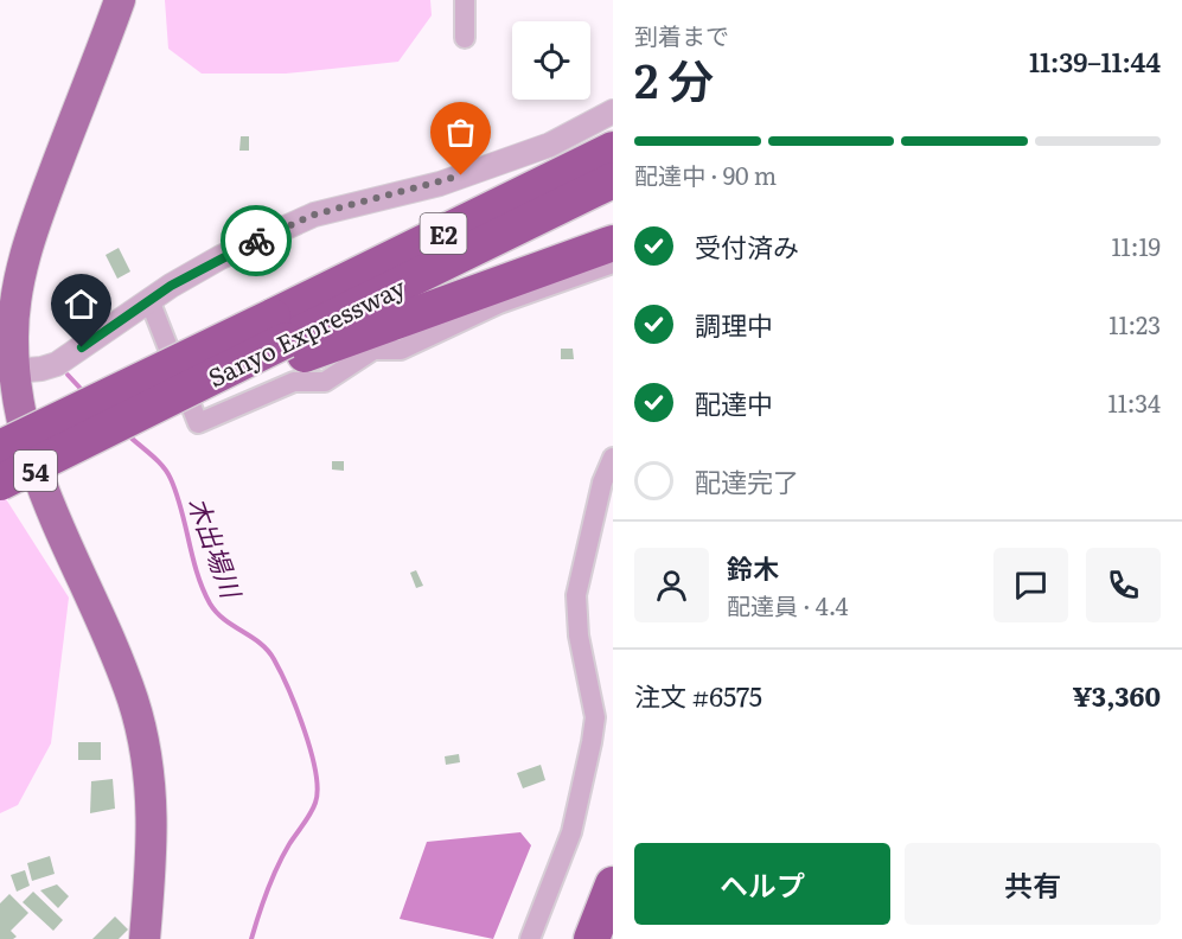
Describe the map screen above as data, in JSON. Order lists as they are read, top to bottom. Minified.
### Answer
{"streets":{"highway":["E2","Sanyo Expressway"],"main road":["54"]},"water":["木出場川"],"page":{"heading":["2 分","到着まで","11:39–11:44"],"panel":["鈴木","配達員 · 4.4","注文 #6575","¥3,360"],"bar":"配達中 · 90 m","list":[["受付済み","11:19"],["調理中","11:23"],["配達中","11:34"],"配達完了"],"buttons":["ヘルプ","共有"]}}
